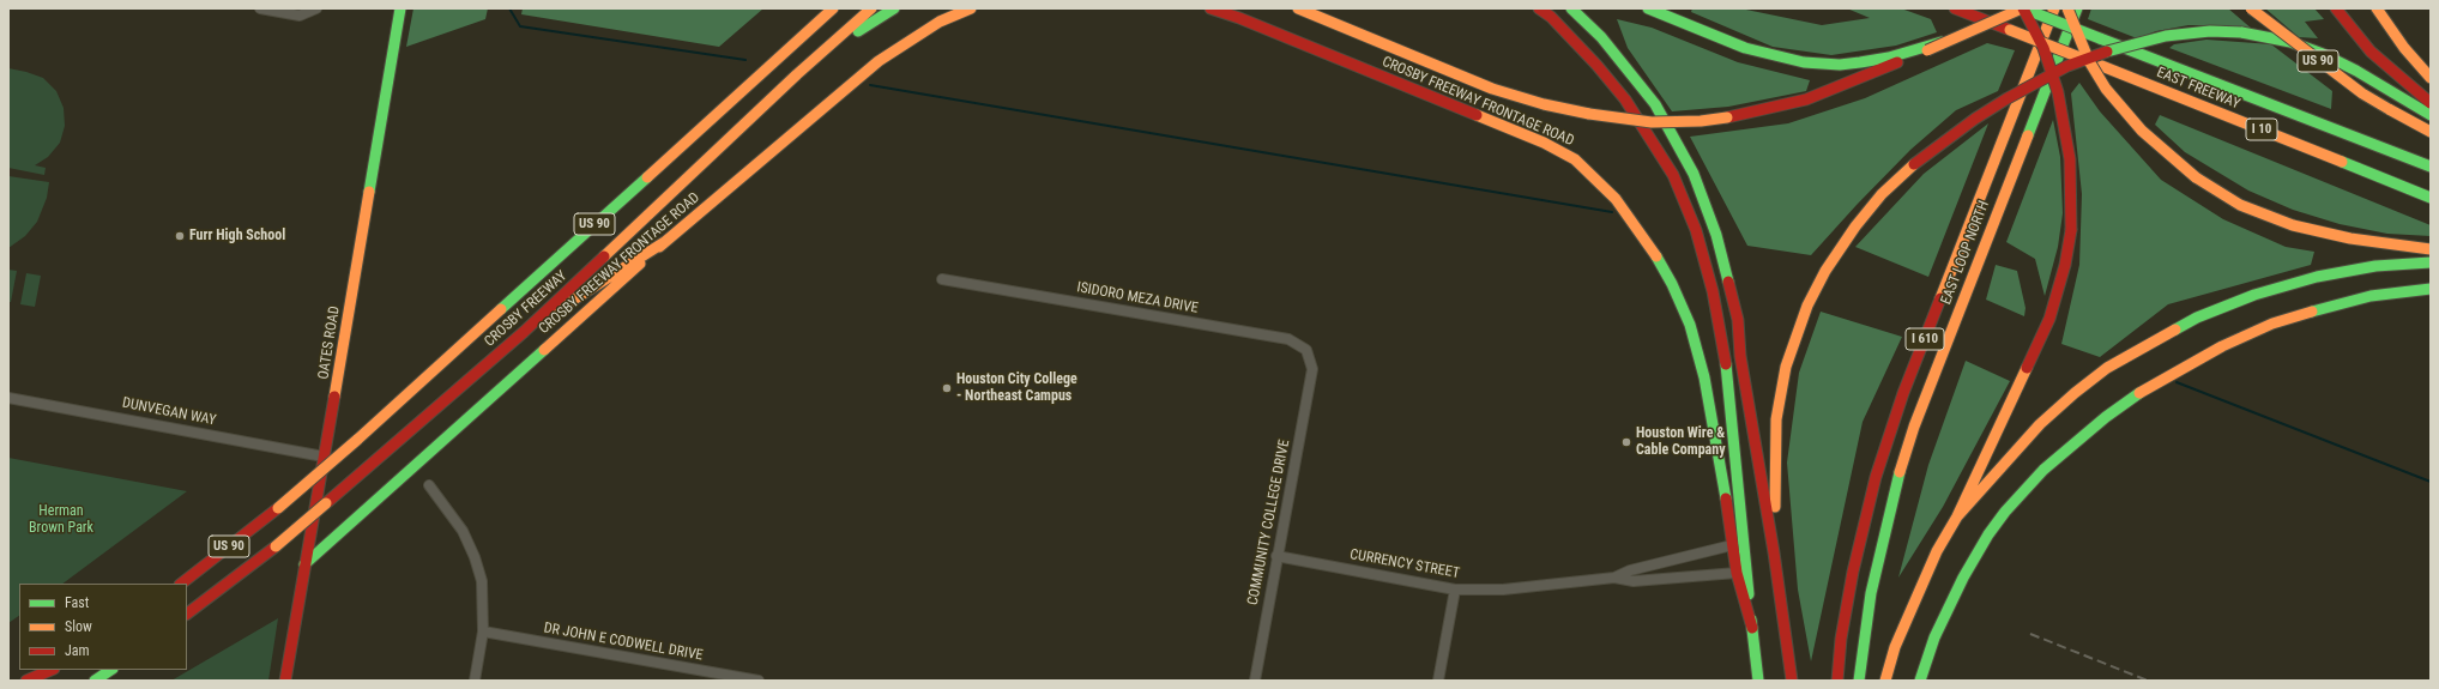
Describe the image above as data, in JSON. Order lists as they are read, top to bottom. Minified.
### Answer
{"streets":{"main road":["US 90","EAST FREEWAY","CROSBY FREEWAY FRONTAGE ROAD","I 10","EAST LOOP NORTH","CROSBY FREEWAY","I 610","OATES ROAD"],"street":["ISIDORO MEZA DRIVE","DUNVEGAN WAY","COMMUNITY COLLEGE DRIVE","CURRENCY STREET","DR JOHN E CODWELL DRIVE"]},"crossings":[["CROSBY FREEWAY FRONTAGE ROAD","OATES ROAD"],["CROSBY FREEWAY FRONTAGE ROAD","CURRENCY STREET"],["ISIDORO MEZA DRIVE","COMMUNITY COLLEGE DRIVE"],["OATES ROAD","DUNVEGAN WAY"],["COMMUNITY COLLEGE DRIVE","CURRENCY STREET"]],"parks":["Herman Brown Park"],"places":["Furr High School","Houston City College - Northeast Campus","Houston Wire & Cable Company"],"legend":["Fast","Slow","Jam"]}
